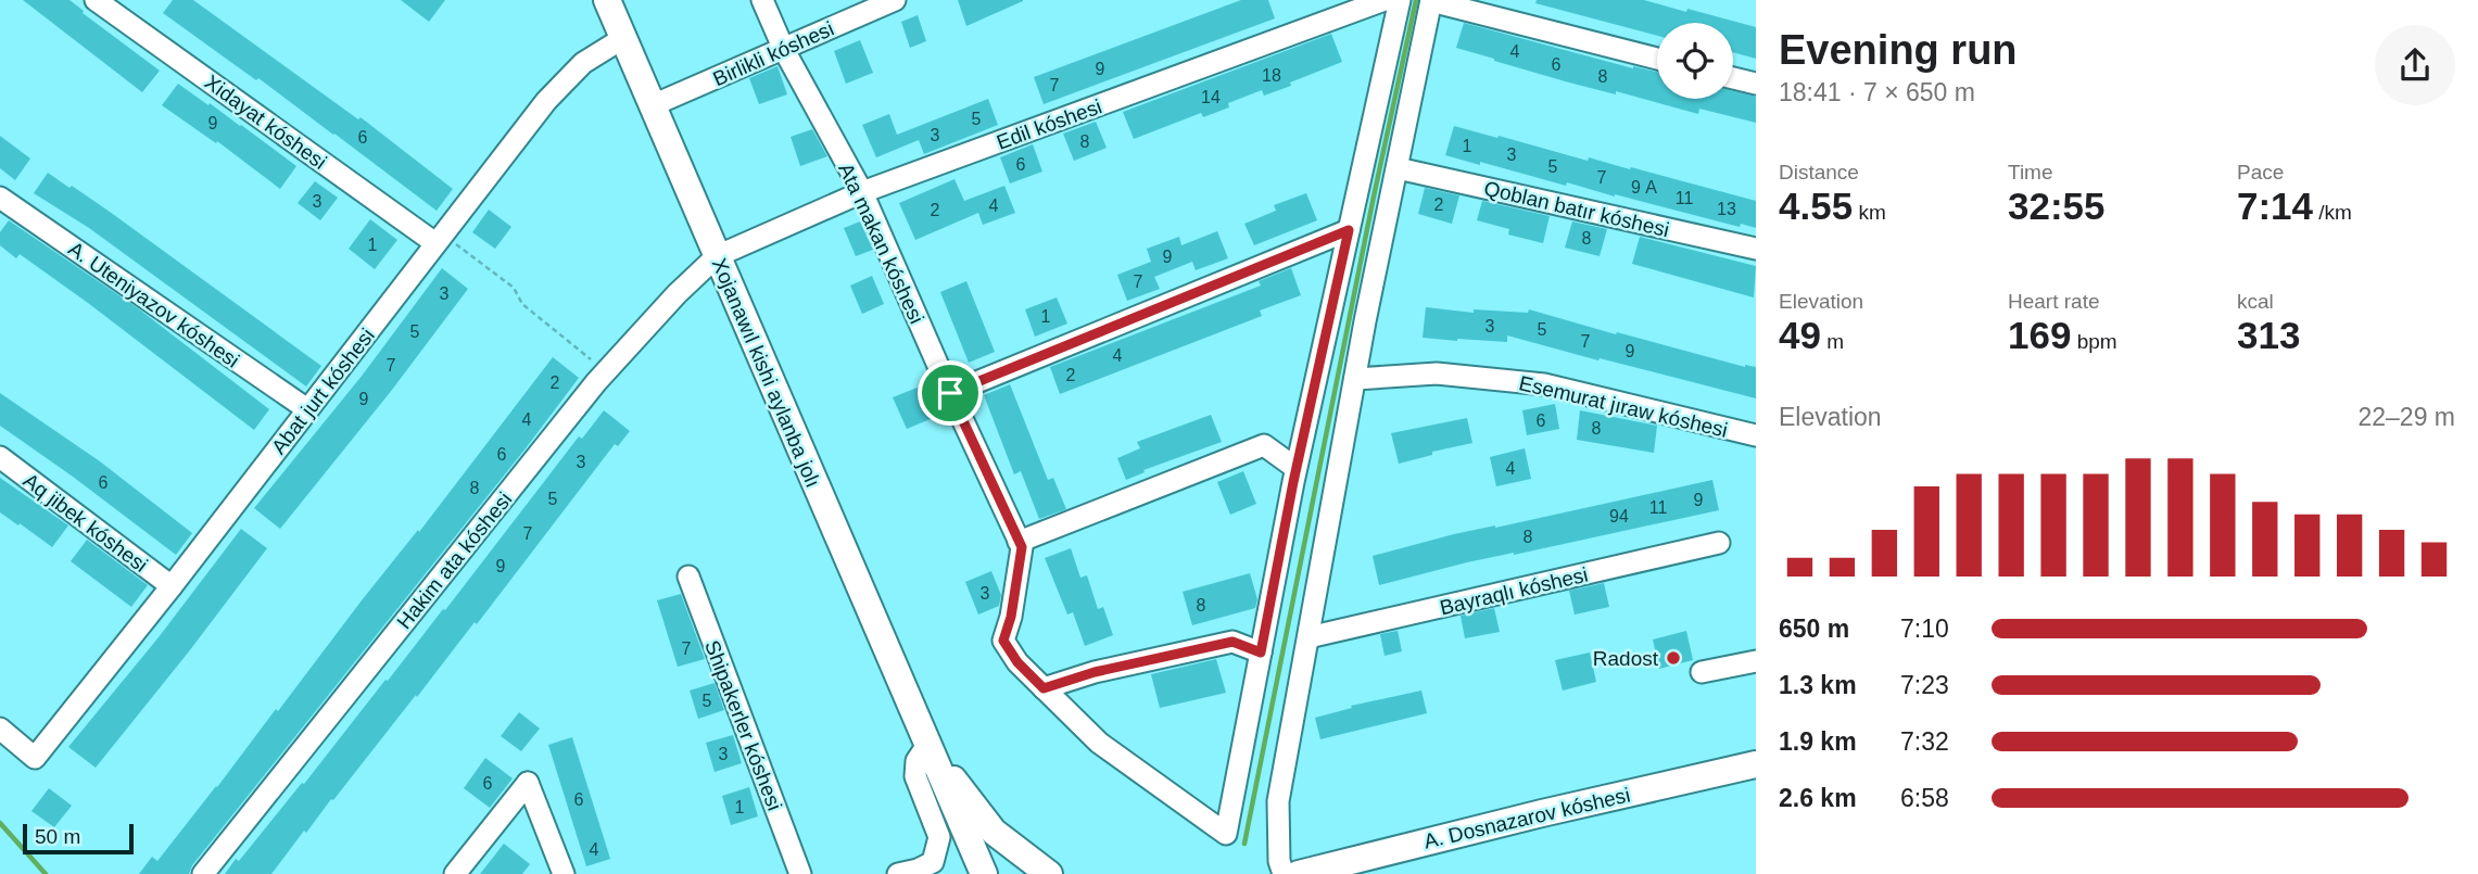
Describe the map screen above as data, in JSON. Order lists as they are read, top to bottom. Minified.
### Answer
{"streets":{"main road":["Xojanawıl kishi aylanba jolı","A. Dosnazarov kóshesi"],"street":["Birlikli kóshesi","Xidayat kóshesi","Edil kóshesi","Qoblan batır kóshesi","Ata makan kóshesi","A. Uteniyazov kóshesi","Abat jurt kóshesi","Esemurat jıraw kóshesi","Aq jibek kóshesi","Hakim ata kóshesi","Bayraqlı kóshesi","Shipakerler kóshesi"]},"crossings":[["Birlikli kóshesi","Ata makan kóshesi"],["Birlikli kóshesi","Xojanawıl kishi aylanba jolı"],["Xidayat kóshesi","Abat jurt kóshesi"],["Edil kóshesi","Ata makan kóshesi"],["Edil kóshesi","Xojanawıl kishi aylanba jolı"],["Edil kóshesi","Hakim ata kóshesi"],["A. Uteniyazov kóshesi","Abat jurt kóshesi"],["Xojanawıl kishi aylanba jolı","Abat jurt kóshesi"],["Xojanawıl kishi aylanba jolı","Hakim ata kóshesi"],["Abat jurt kóshesi","Aq jibek kóshesi"]],"places":["Radost"],"house_numbers":["4","6","9","18","8","7","14","5","9","3","6","8","1","3","6","5","7","9 А","11","3","2","4","13","2","8","1","9","7","3","1","3","5","5","7","9","4","7","2","2","9","4","6","8","6","3","4","6","8","5","9","11","94","7","8","9","3","8","7","5","3","6","6","1","4"],"scale_bar":"50 m","page":{"heading":["Evening run","18:41 · 7 × 650 m"],"stats":[["Distance","4.55 km"],["Time","32:55"],["Pace","7:14 /km"],["Elevation","49 m"],["Heart rate","169 bpm"],["kcal","313"]],"chart":["Elevation","22–29 m"],"list":[{"name":"650 m","note":"7:10"},{"name":"1.3 km","note":"7:23"},{"name":"1.9 km","note":"7:32"},{"name":"2.6 km","note":"6:58"}],"scale":"50 m"}}
